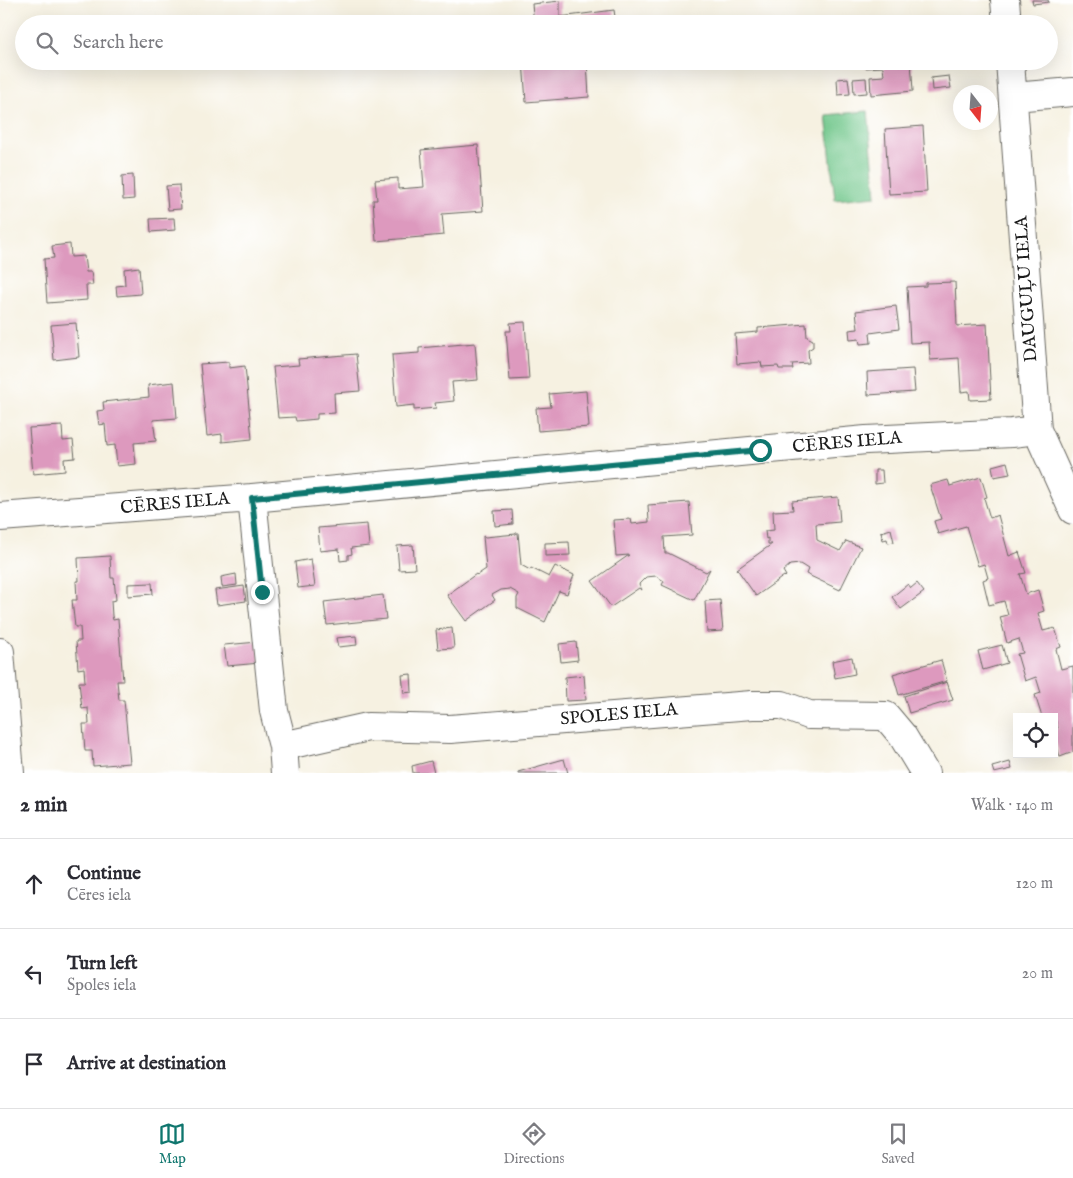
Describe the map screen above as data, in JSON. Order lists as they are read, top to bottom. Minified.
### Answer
{"streets":{"street":["DAUGUĻU IELA","CĒRES IELA","SPOLES IELA"]},"crossings":[["DAUGUĻU IELA","CĒRES IELA"]],"north":"bottom","page":{"search":"Search here","heading":["2 min","Walk · 140 m"],"list":[["Continue","Cēres iela","120 m"],["Turn left","Spoles iela","20 m"],"Arrive at destination"],"nav":["Map","Directions","Saved"]}}
